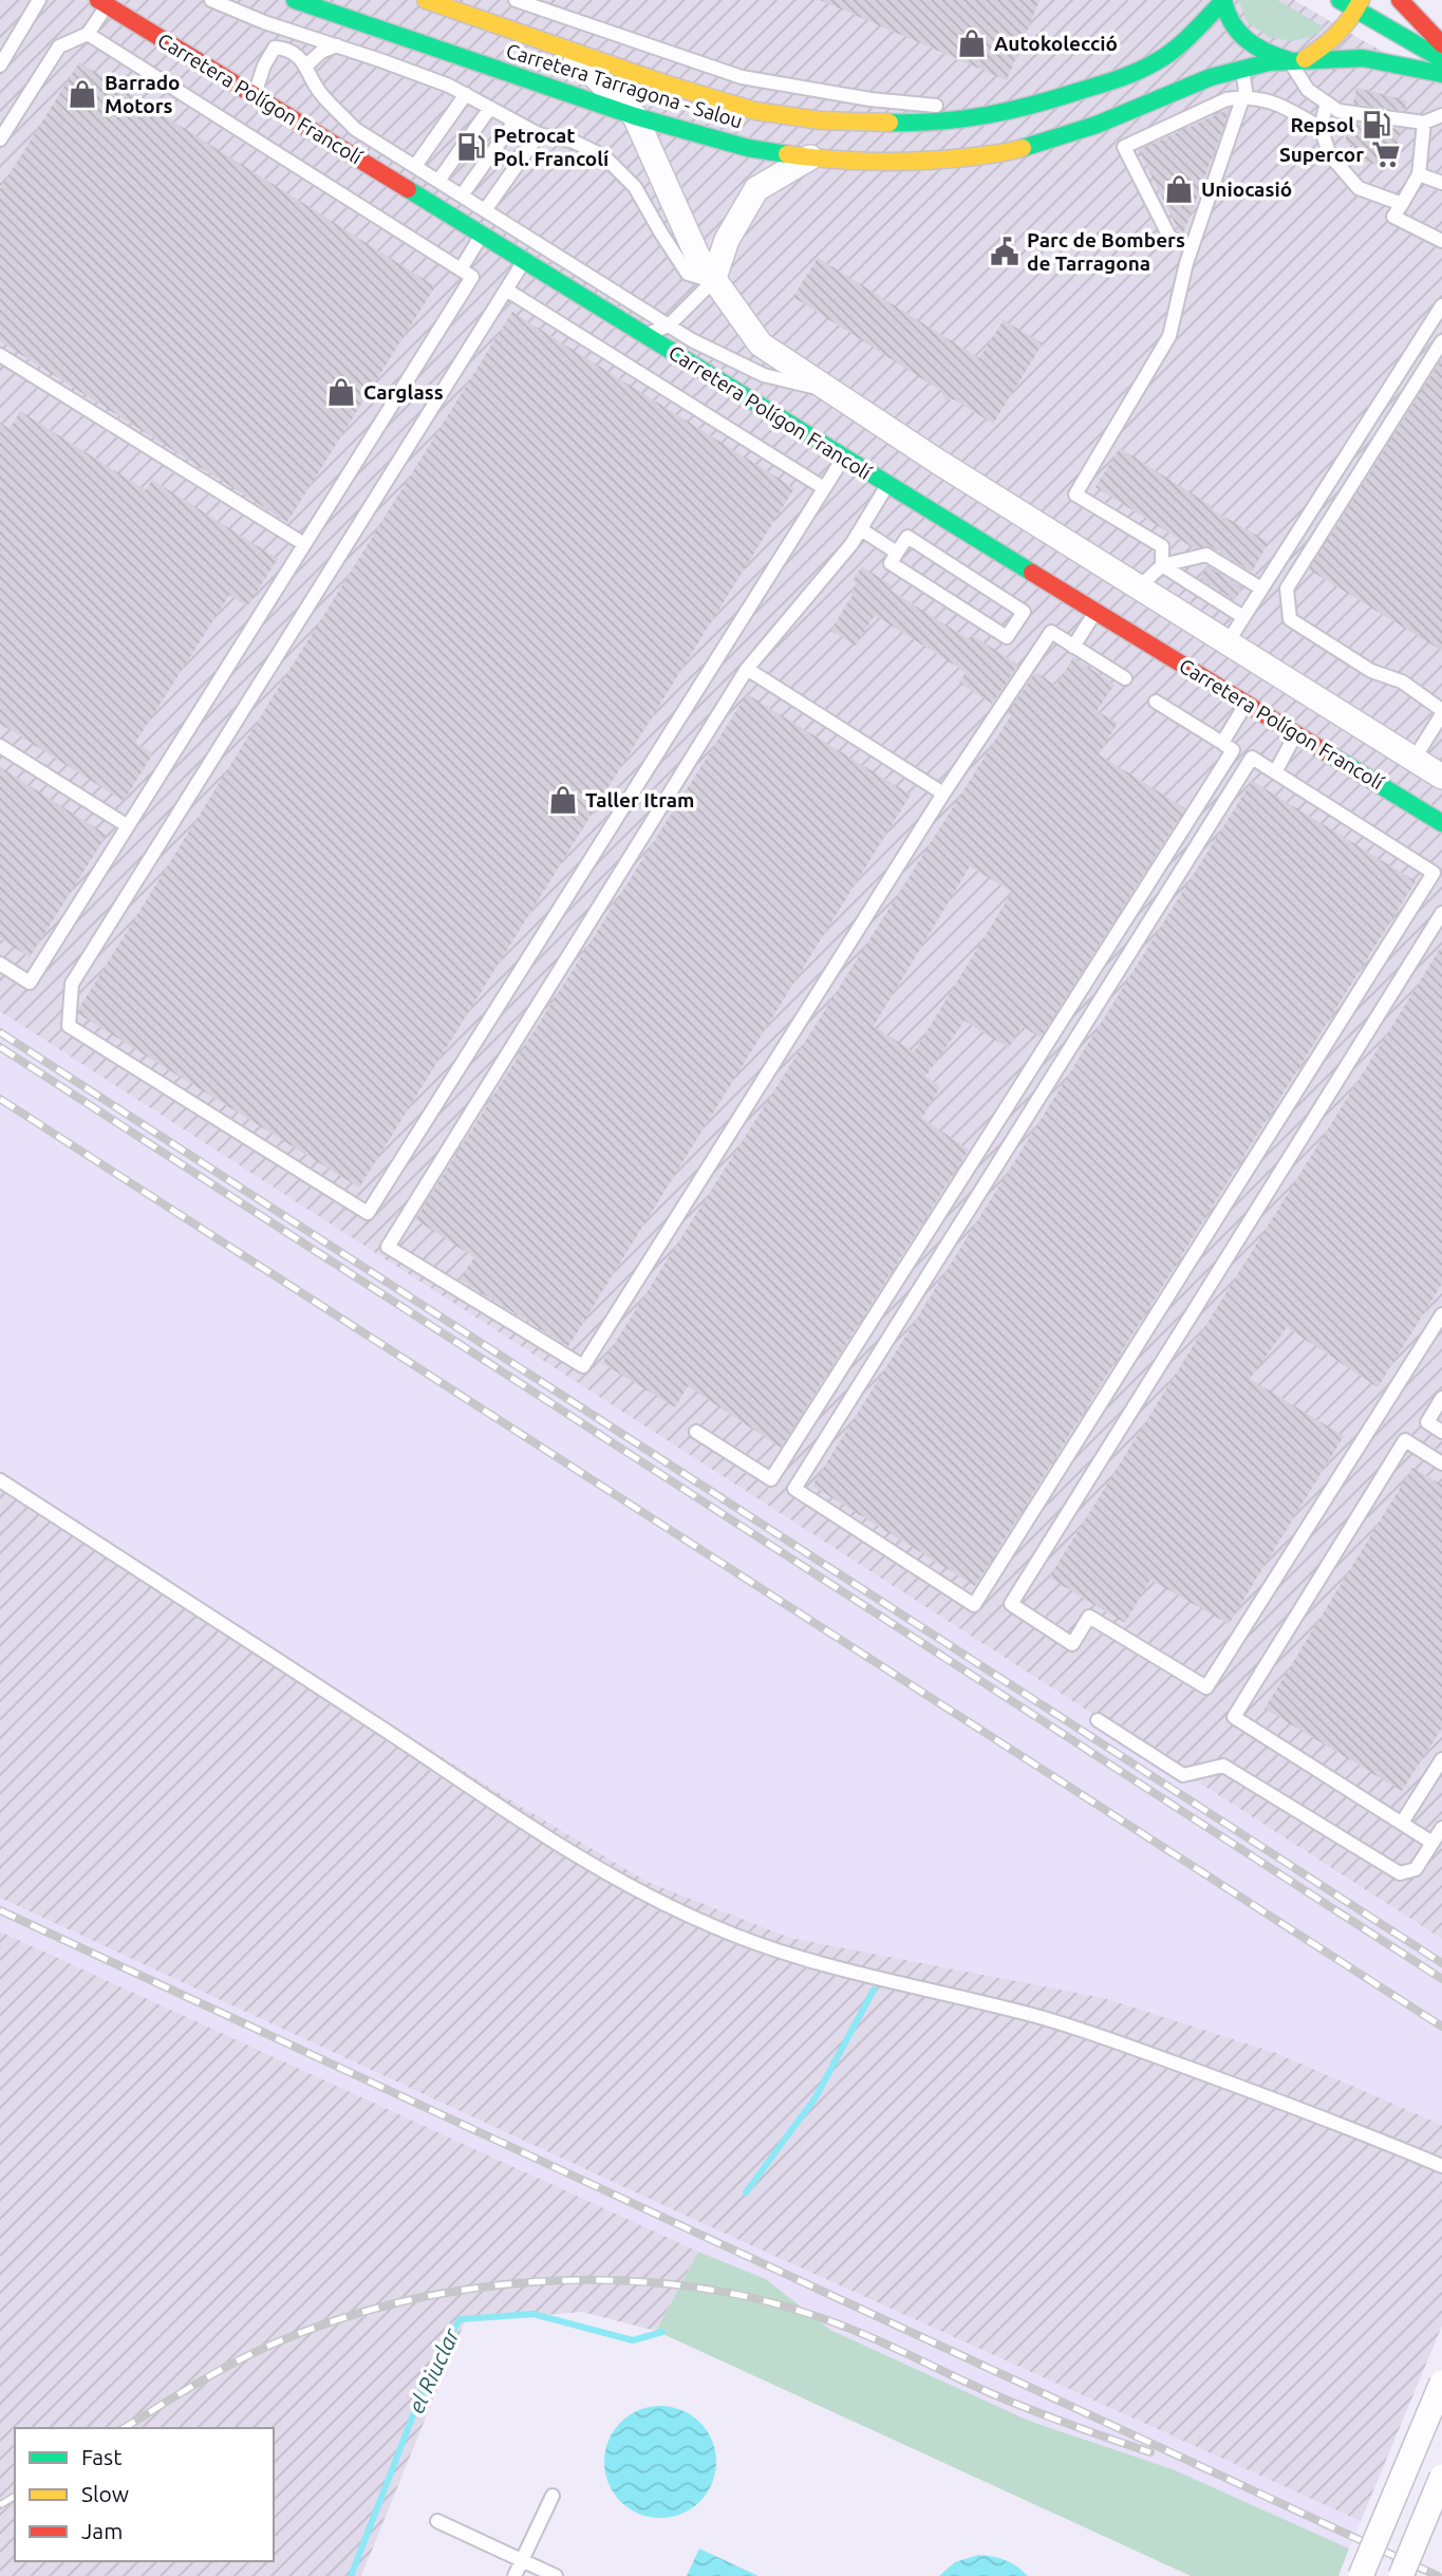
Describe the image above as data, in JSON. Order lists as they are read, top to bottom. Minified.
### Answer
{"streets":{"main road":["Carretera Tarragona - Salou","Carretera Polígon Francolí"]},"crossings":[["Carretera Tarragona - Salou","Carretera Polígon Francolí"]],"water":["el Riuclar"],"places":{"shop":["Autokolecció","Barrado Motors","Uniocasió","Carglass","Taller Itram"],"fuel station":["Repsol","Petrocat Pol. Francolí"],"supermarket":["Supercor"],"public building":["Parc de Bombers de Tarragona"]},"legend":["Fast","Slow","Jam"]}
